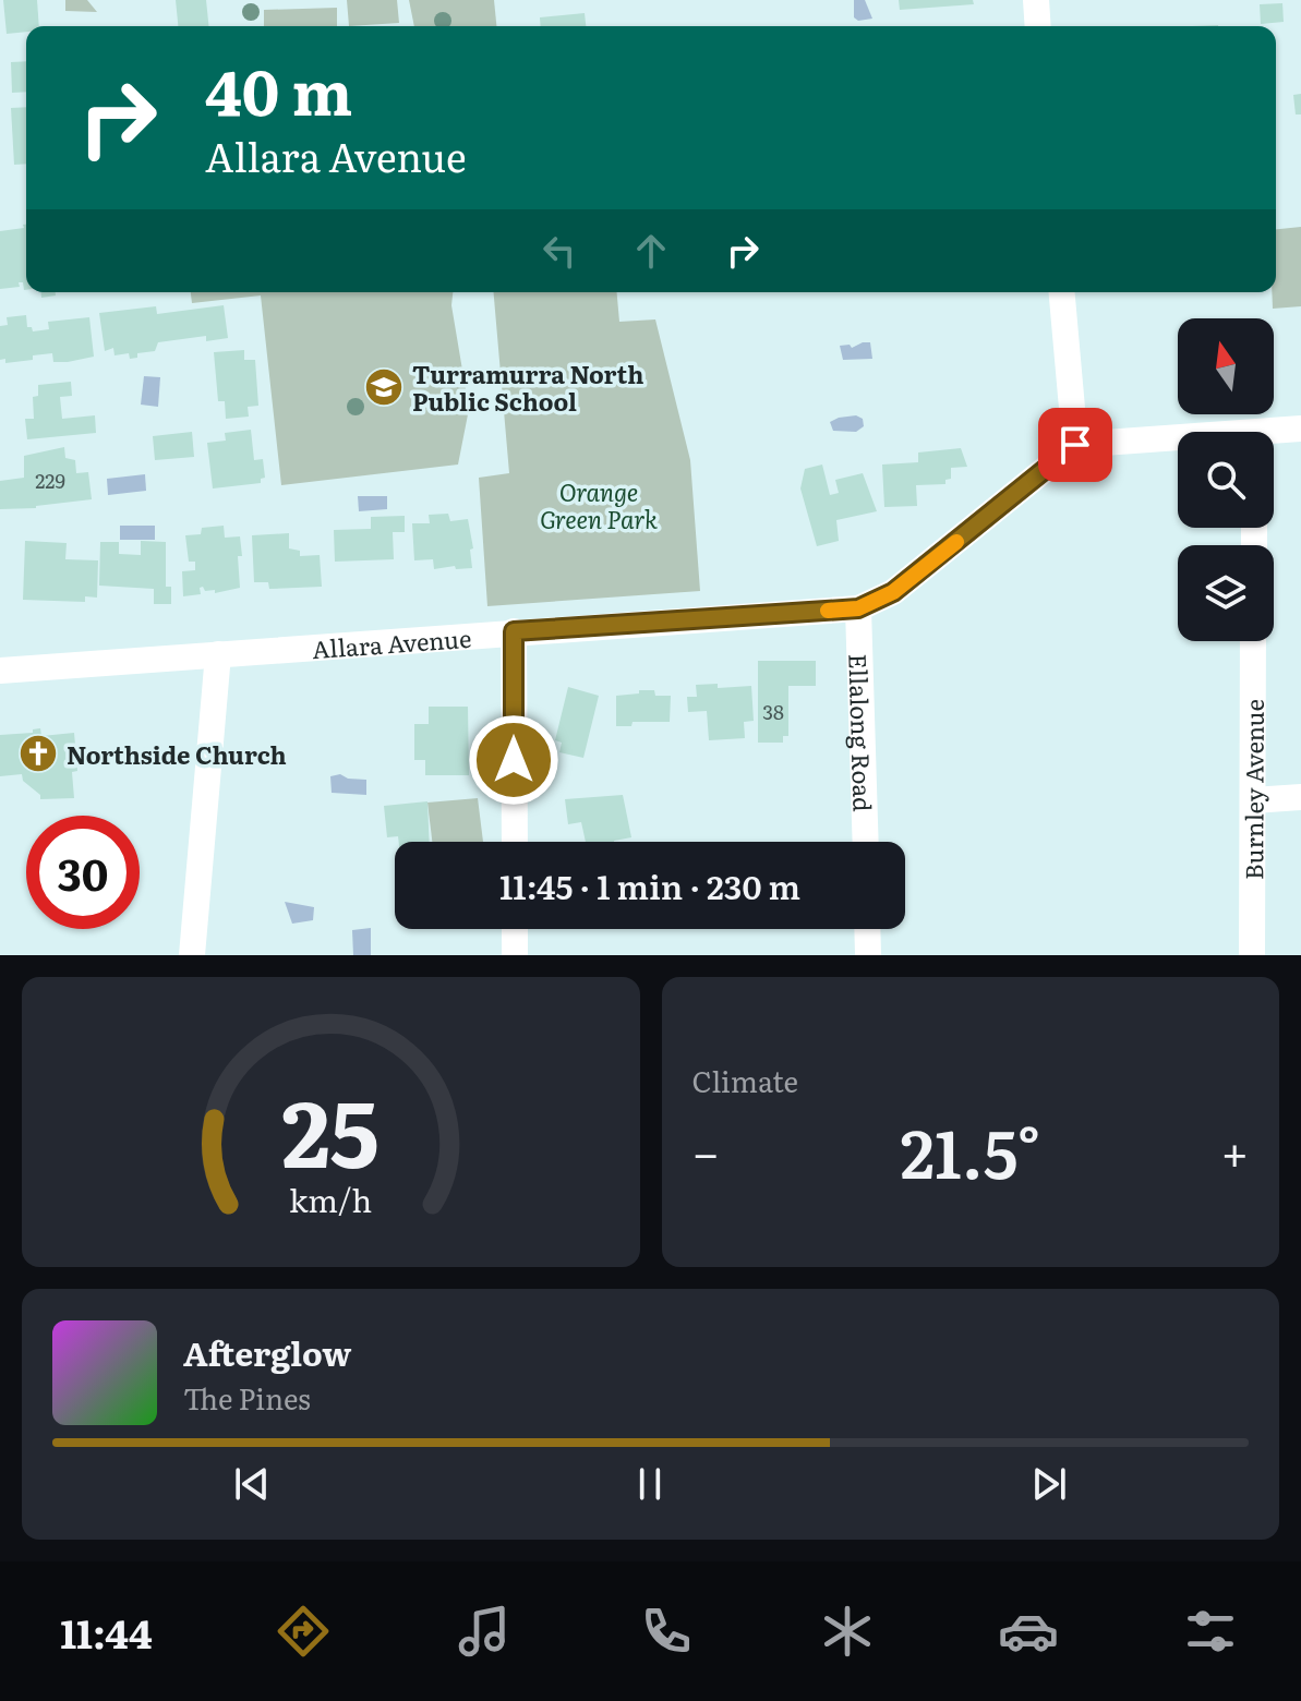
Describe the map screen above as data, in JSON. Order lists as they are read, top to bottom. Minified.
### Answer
{"streets":{"street":["Allara Avenue","Ellalong Road","Burnley Avenue"]},"crossings":[["Allara Avenue","Ellalong Road"]],"parks":["Orange Green Park"],"places":{"school or university":["Turramurra North Public School"],"church":["Northside Church"]},"house_numbers":["229","38"],"north":"top","page":{"turn":["40 m","Allara Avenue"],"limit":"30","trip":"11:45 · 1 min · 230 m","tile":"Climate","heat":["−","21.5°","+"],"song":["Afterglow","The Pines"],"tabs":"11:44","gauge":["25","km/h"]}}
